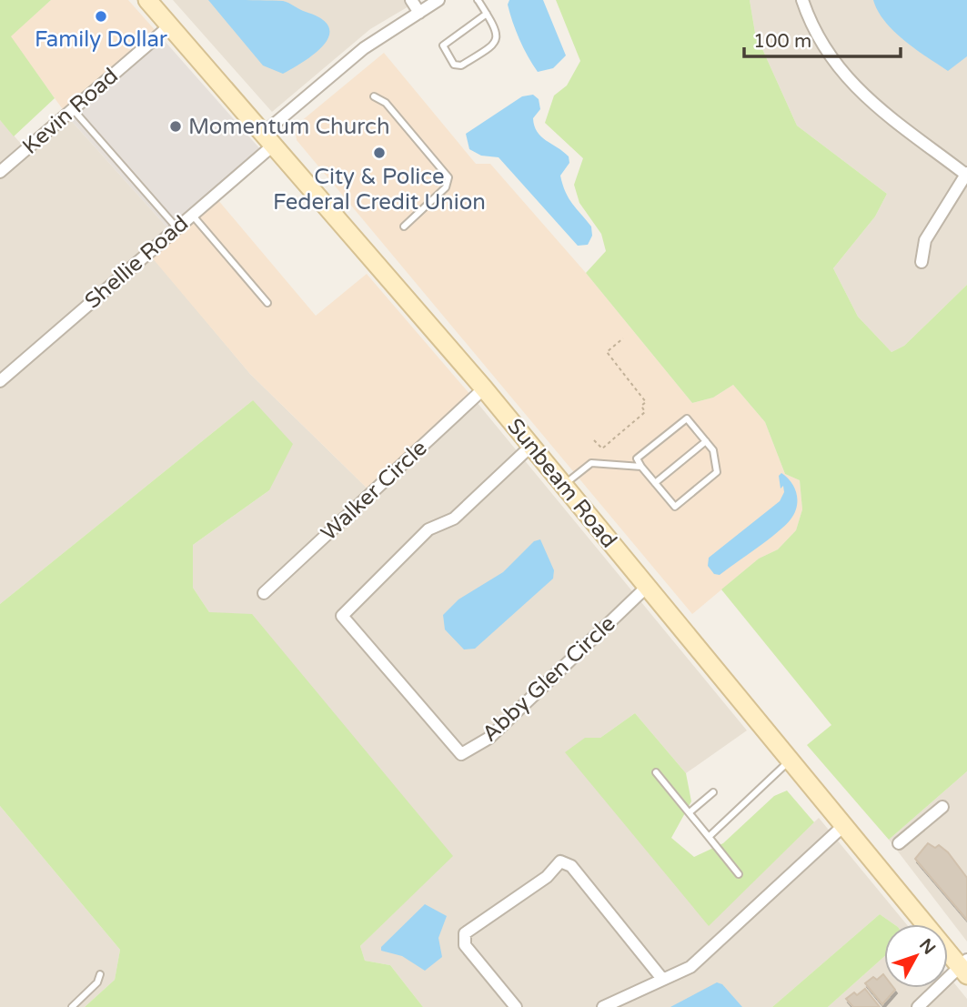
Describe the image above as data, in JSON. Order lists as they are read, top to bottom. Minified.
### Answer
{"streets":{"street":["Kevin Road","Shellie Road","Sunbeam Road","Walker Circle","Abby Glen Circle"]},"crossings":[["Kevin Road","Sunbeam Road"],["Shellie Road","Sunbeam Road"],["Sunbeam Road","Walker Circle"],["Sunbeam Road","Abby Glen Circle"]],"places":["Family Dollar","Momentum Church","City & Police Federal Credit Union"],"scale_bar":"100 m","north":"top right"}
